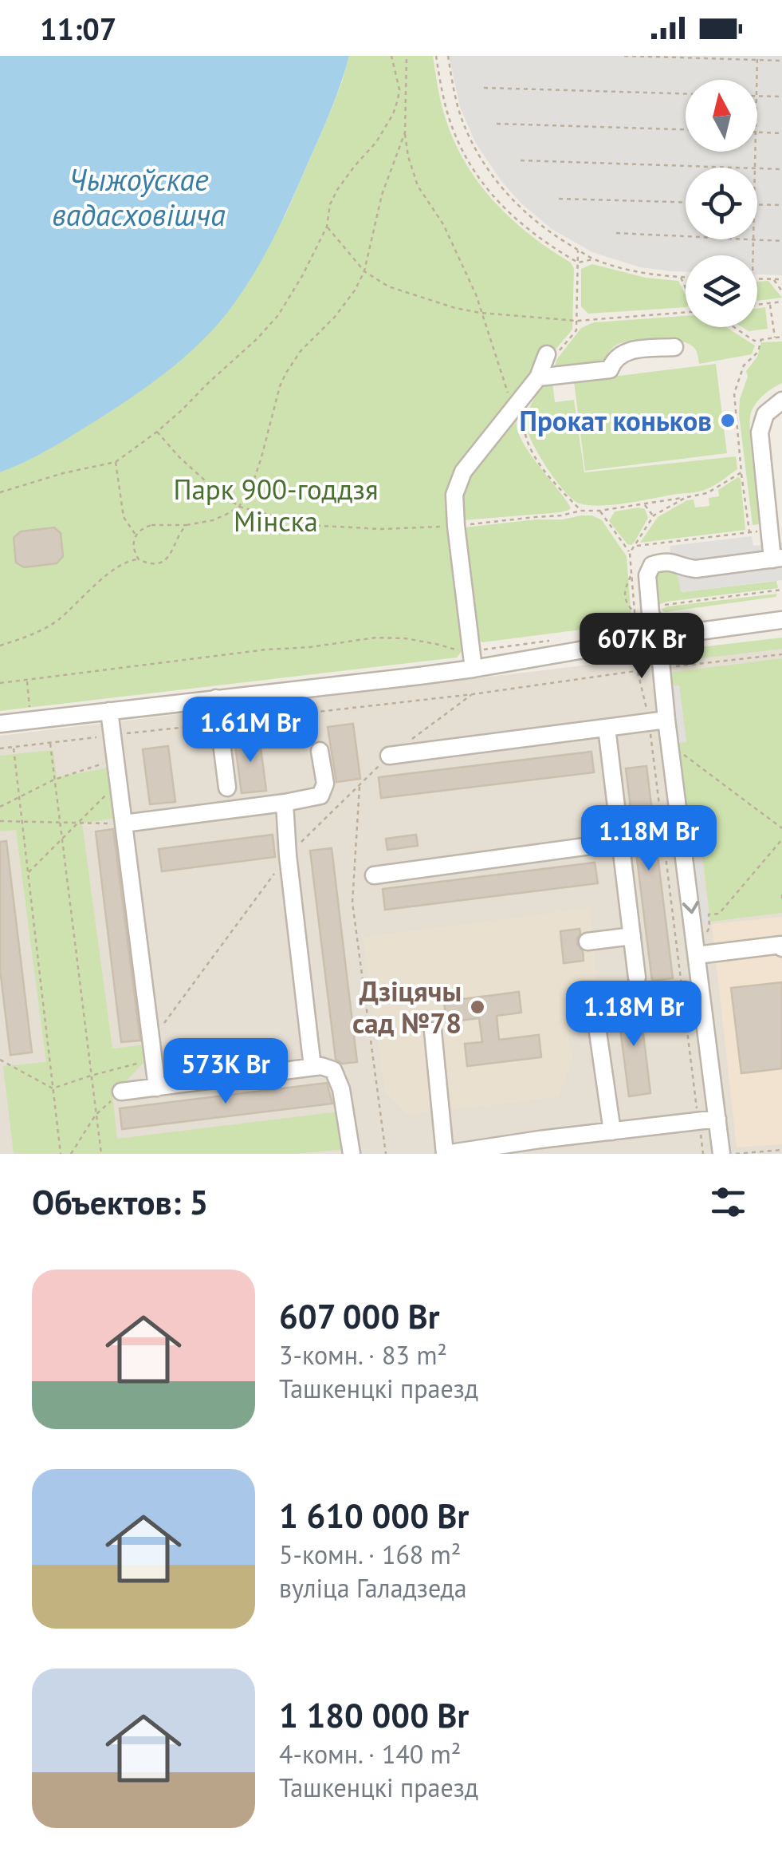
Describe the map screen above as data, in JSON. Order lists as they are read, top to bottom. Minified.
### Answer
{"water":["Чыжоўскае вадасховішча"],"parks":["Парк 900-годдзя Мінска"],"places":["Прокат коньков","Дзіцячы сад №78"],"north":"top","page":{"status":"11:07","price":["607K Br","1.61M Br","1.18M Br","1.18M Br","573K Br"],"heading":"Объектов: 5","list":[{"name":"607 000 Br","note":"3-комн. · 83 m² · Ташкенцкі праезд"},{"name":"1 610 000 Br","note":"5-комн. · 168 m² · вуліца Галадзеда"},{"name":"1 180 000 Br","note":"4-комн. · 140 m² · Ташкенцкі праезд"}]}}
